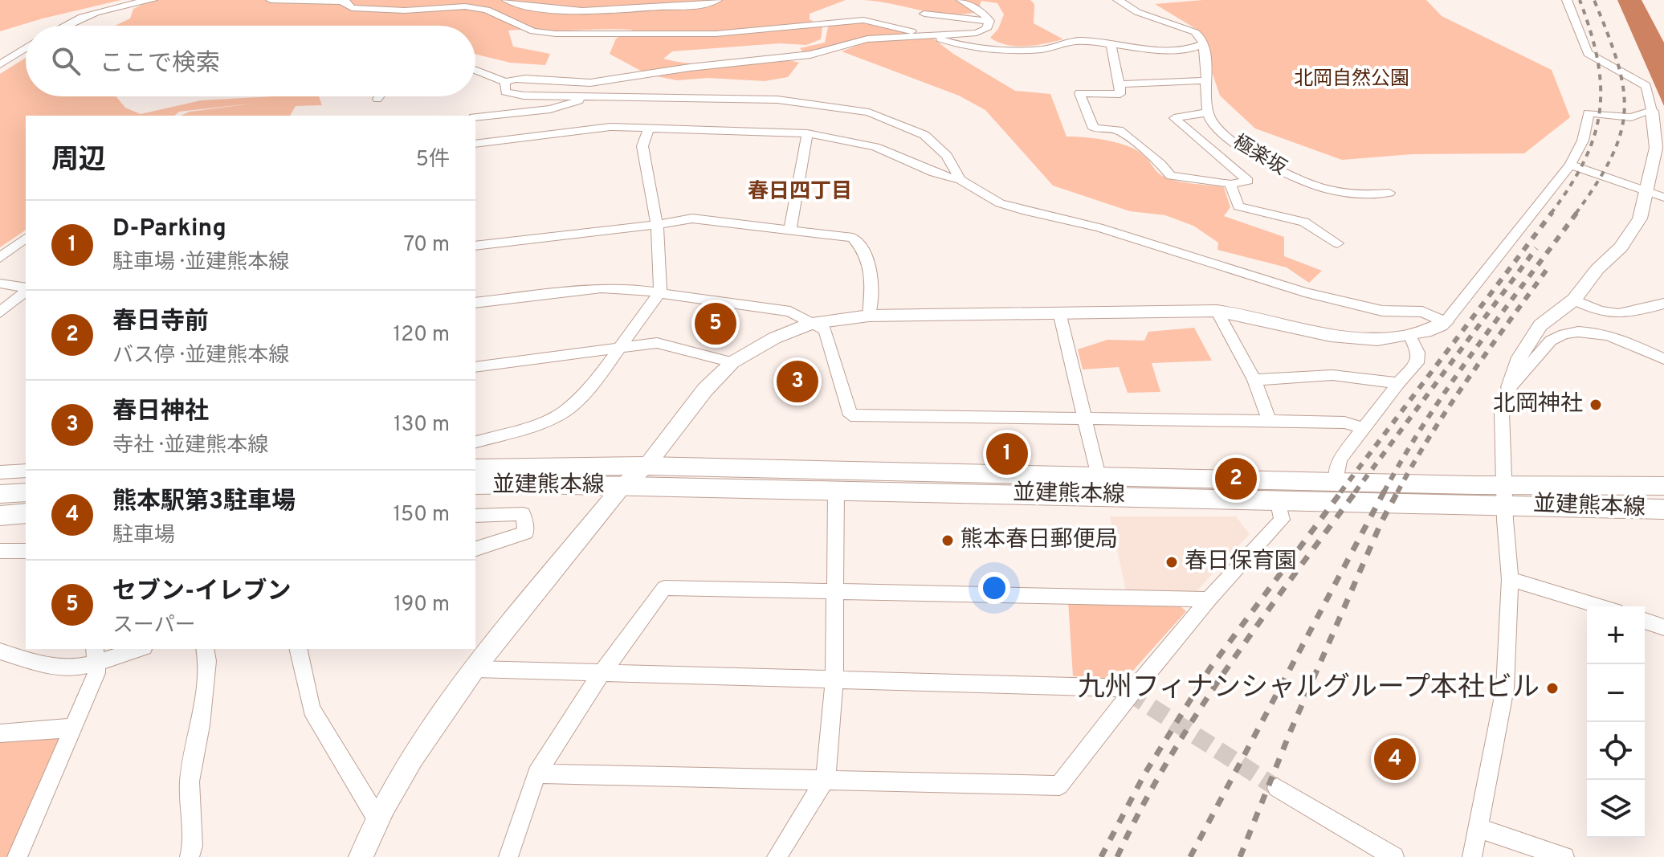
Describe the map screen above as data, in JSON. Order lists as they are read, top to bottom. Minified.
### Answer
{"streets":{"main road":["並建熊本線"],"street":["極楽坂"]},"districts":["春日四丁目"],"parks":["北岡自然公園"],"places":["北岡神社","熊本春日郵便局","春日保育園","九州フィナンシャルグループ本社ビル"],"page":{"search":"ここで検索","heading":["周辺","5件"],"list":[{"mark":"1","name":"D-Parking","note":"駐車場 · 並建熊本線","value":"70 m"},{"mark":"2","name":"春日寺前","note":"バス停 · 並建熊本線","value":"120 m"},{"mark":"3","name":"春日神社","note":"寺社 · 並建熊本線","value":"130 m"},{"mark":"4","name":"熊本駅第3駐車場","note":"駐車場","value":"150 m"},{"mark":"5","name":"セブン-イレブン","note":"スーパー","value":"190 m"}],"pins":["5","3","1","2","4"],"map_buttons":["+","−"]}}
